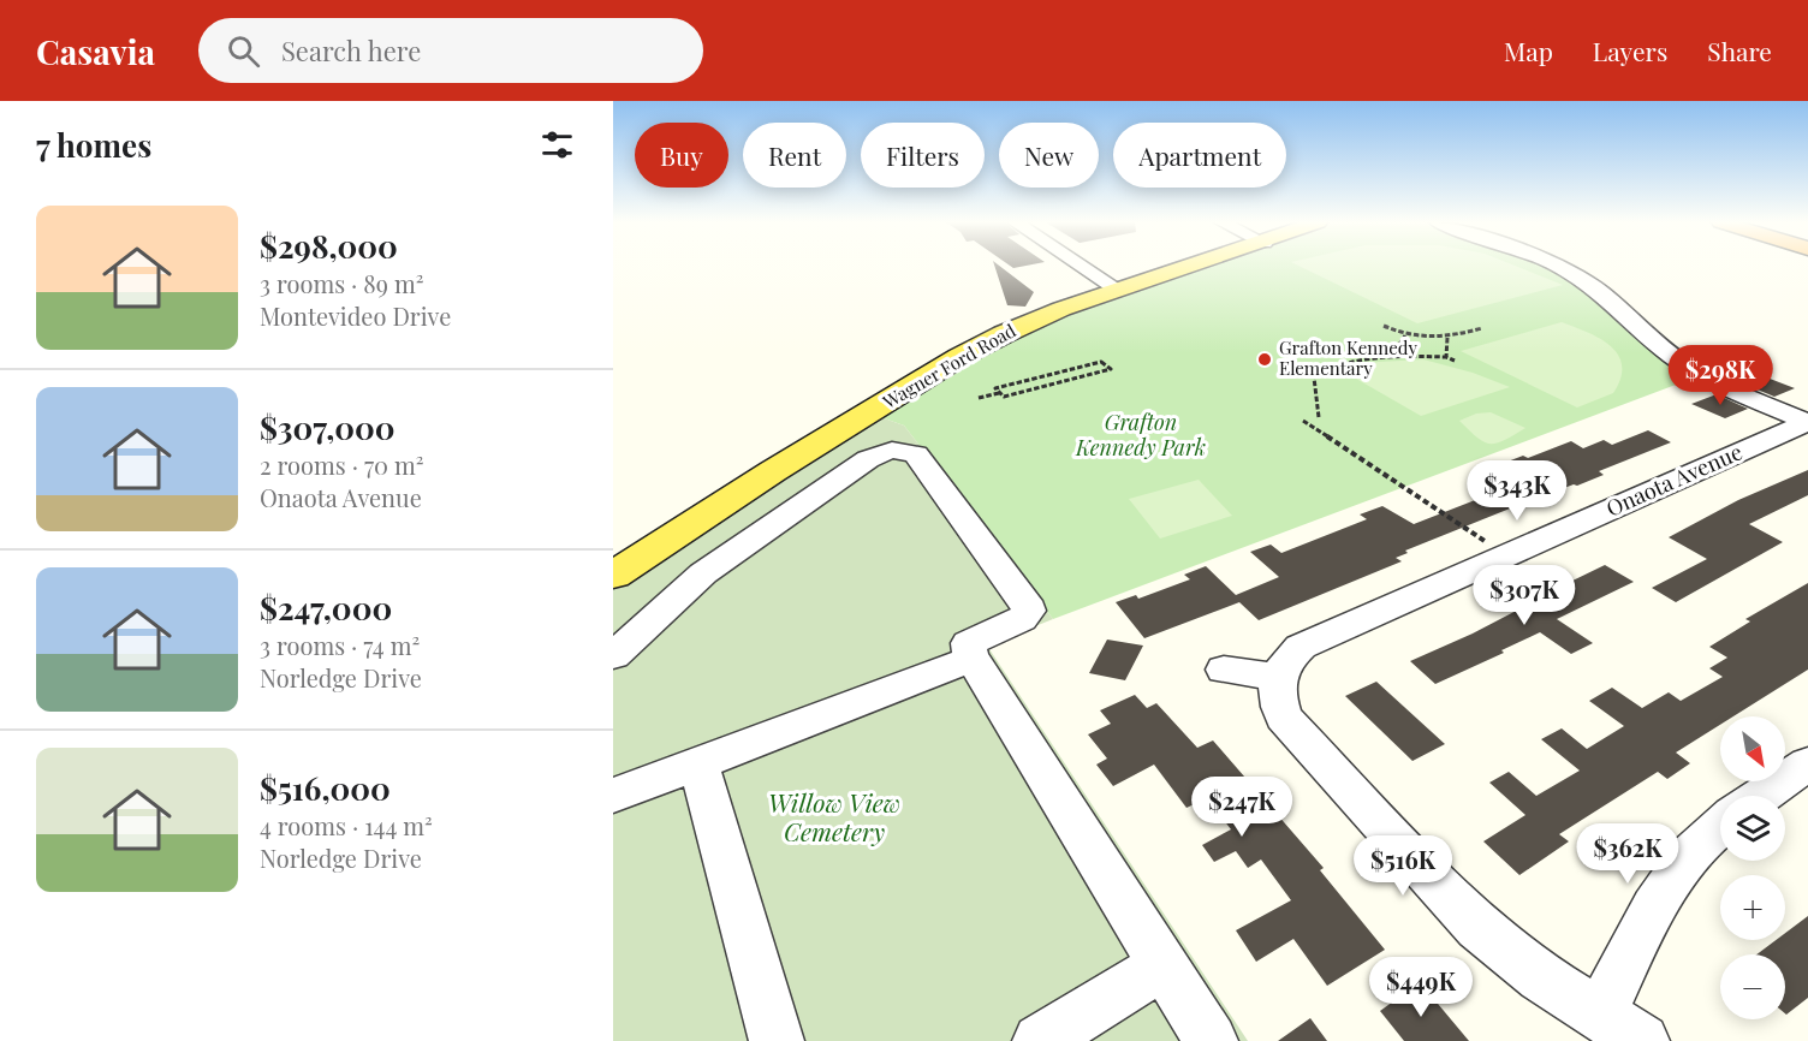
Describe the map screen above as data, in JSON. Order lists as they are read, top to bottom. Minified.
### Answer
{"streets":{"main road":["Wagner Ford Road"],"street":["Onaota Avenue"]},"parks":["Grafton Kennedy Park","Willow View Cemetery"],"places":["Grafton Kennedy Elementary"],"north":"bottom right","page":{"header":"Casavia","search":"Search here","nav":["Map","Layers","Share"],"heading":"7 homes","chip":["Buy","Rent","Filters","New","Apartment"],"list":[{"name":"$298,000","note":"3 rooms · 89 m² · Montevideo Drive"},{"name":"$307,000","note":"2 rooms · 70 m² · Onaota Avenue"},{"name":"$247,000","note":"3 rooms · 74 m² · Norledge Drive"},{"name":"$516,000","note":"4 rooms · 144 m² · Norledge Drive"}],"price":["$298K","$343K","$307K","$247K","$362K","$516K","$449K"],"map_buttons":["+","−"]}}
